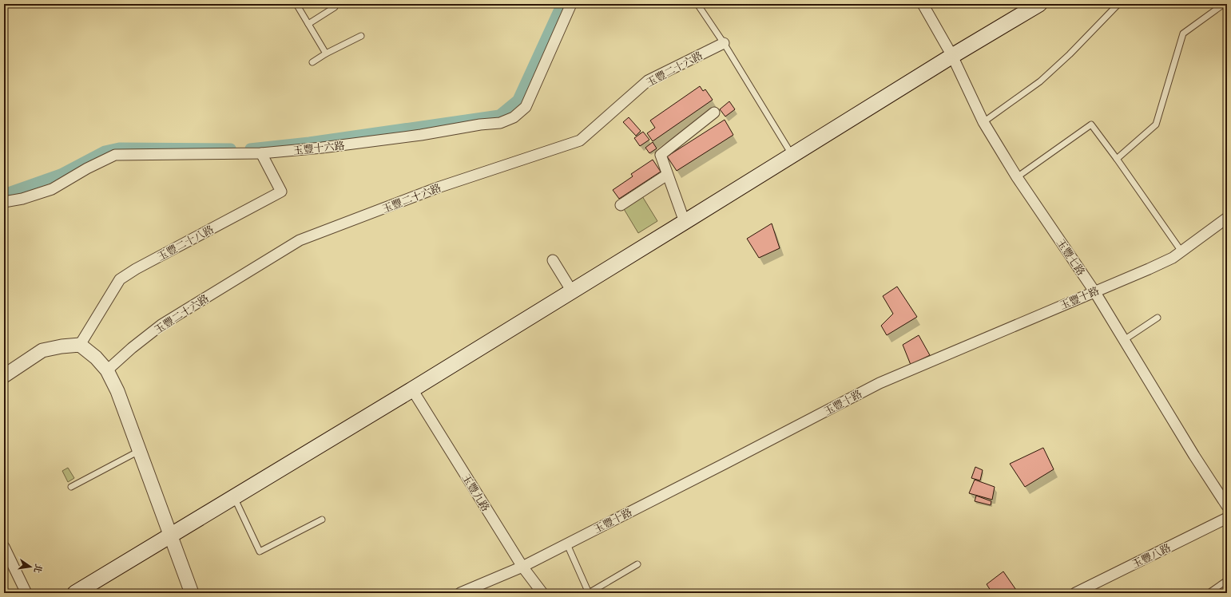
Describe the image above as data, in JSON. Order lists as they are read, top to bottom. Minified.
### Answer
{"streets":{"street":["玉豐二十六路","玉豐十六路","玉豐二十八路","玉豐七路","玉豐十路","玉豐九路","玉豐八路"]},"crossings":[["玉豐十六路","玉豐二十八路"],["玉豐七路","玉豐十路"],["玉豐十路","玉豐九路"]],"north":"right"}
